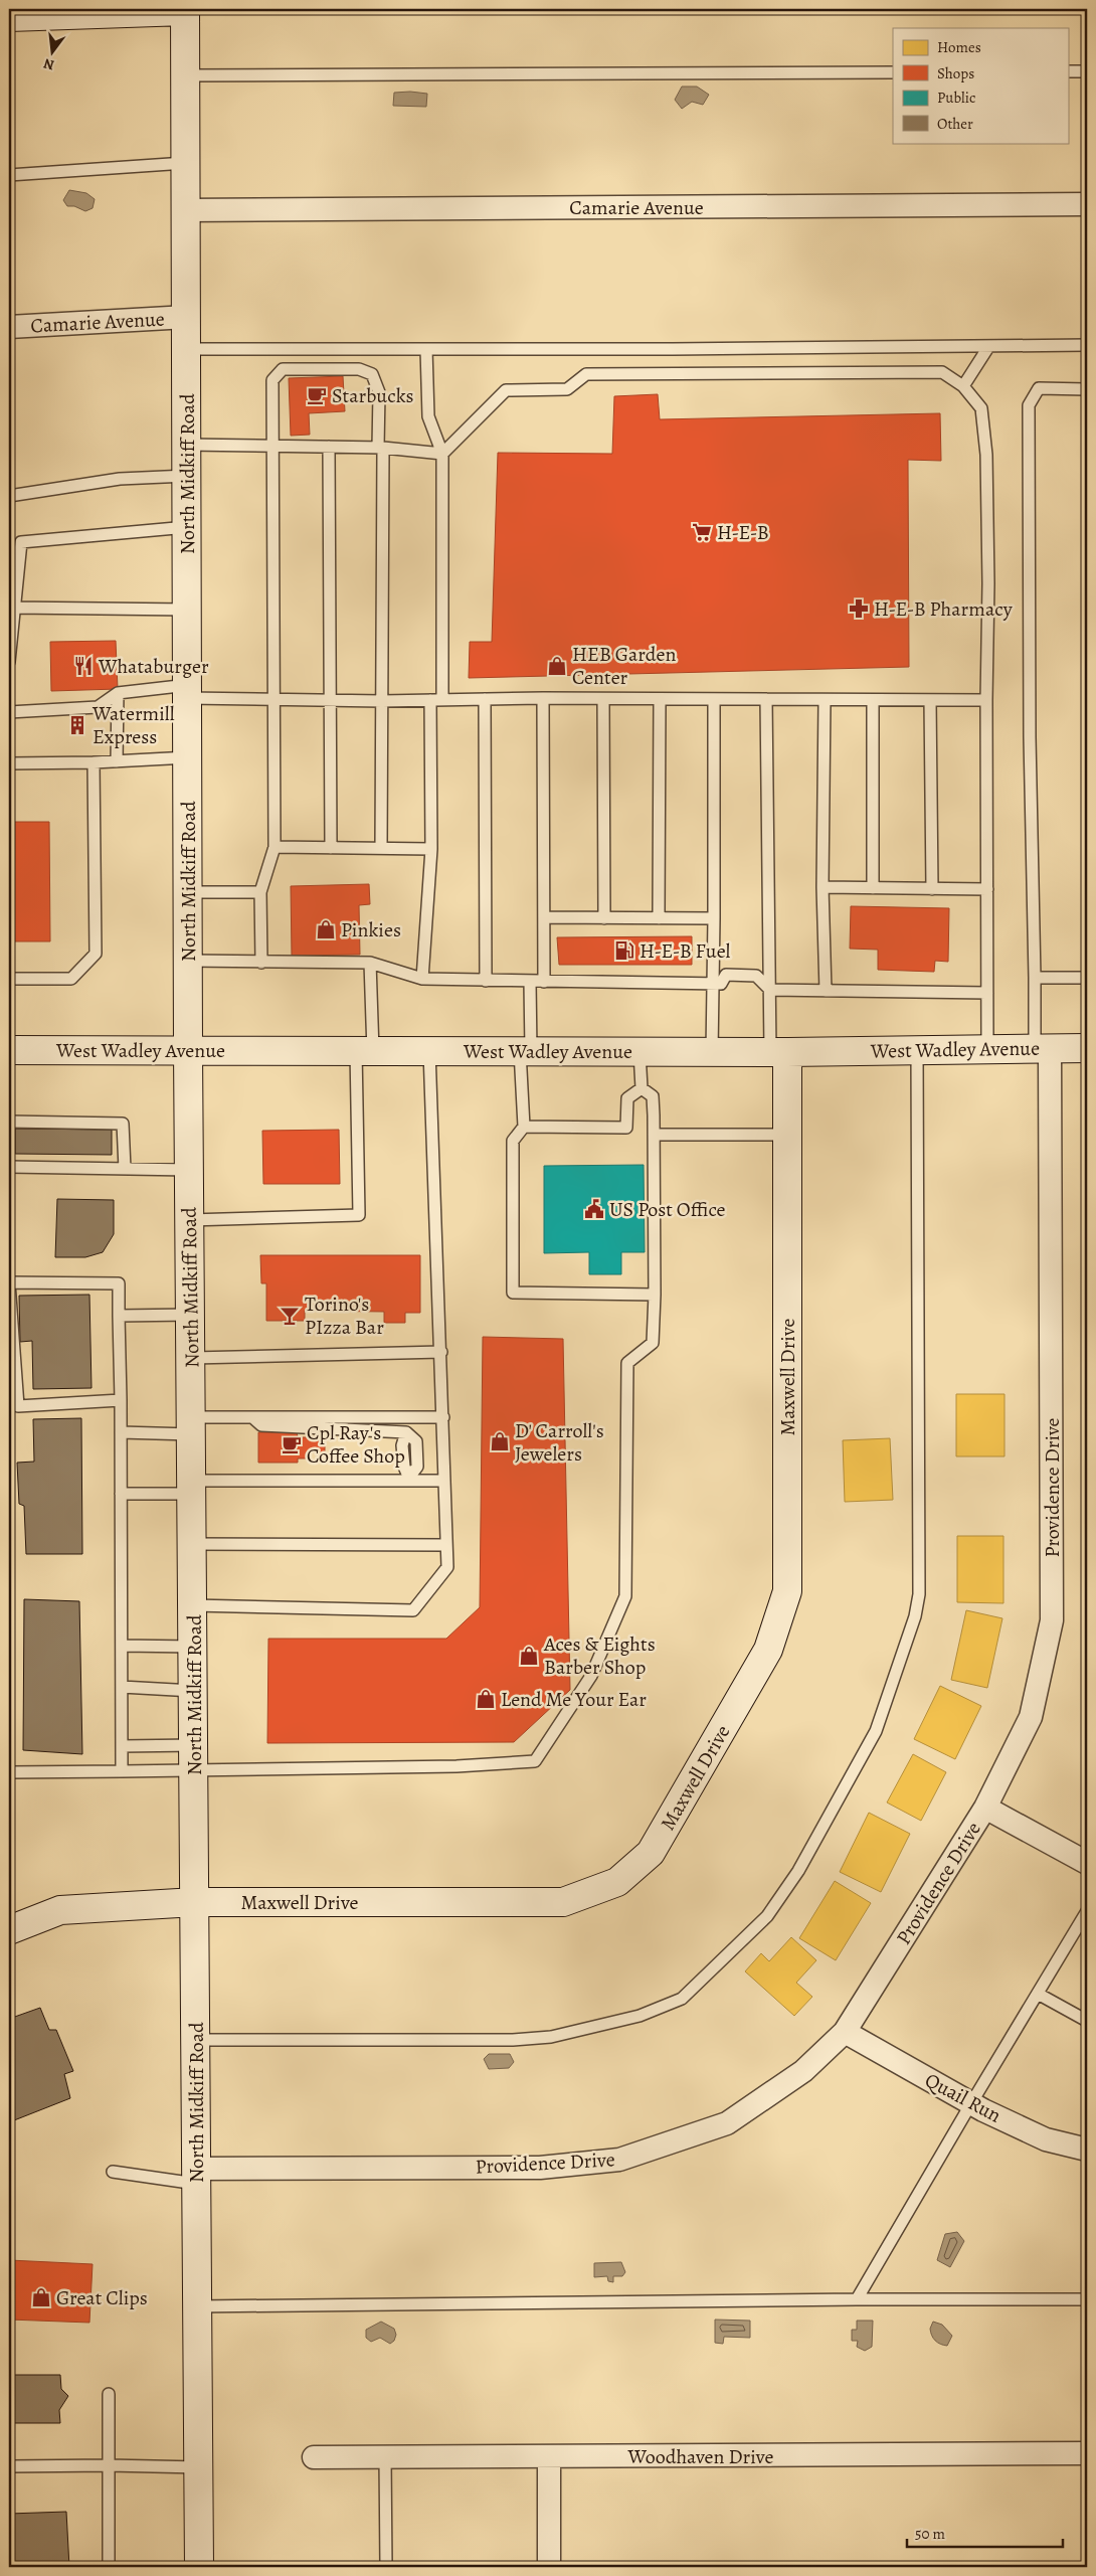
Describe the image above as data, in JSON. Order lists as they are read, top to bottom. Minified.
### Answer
{"streets":{"main road":["North Midkiff Road","West Wadley Avenue","Maxwell Drive"],"street":["Camarie Avenue","Providence Drive","Quail Run","Woodhaven Drive"]},"crossings":[["Camarie Avenue","North Midkiff Road"],["North Midkiff Road","West Wadley Avenue"],["North Midkiff Road","Maxwell Drive"],["North Midkiff Road","Providence Drive"],["West Wadley Avenue","Maxwell Drive"],["West Wadley Avenue","Providence Drive"],["Providence Drive","Quail Run"]],"places":{"cafe":["Starbucks","Cpl Ray's Coffee Shop"],"supermarket":["H-E-B"],"pharmacy":["H-E-B Pharmacy"],"restaurant":["Whataburger"],"shop":["HEB Garden Center","Pinkies","D' Carroll's Jewelers","Aces & Eights Barber Shop","Lend Me Your Ear","Great Clips"],"building":["Watermill Express"],"fuel station":["H-E-B Fuel"],"public building":["US Post Office"],"bar":["Torino's PIzza Bar"]},"legend":["Homes","Shops","Public","Other"],"scale_bar":"50 m","north":"bottom"}
